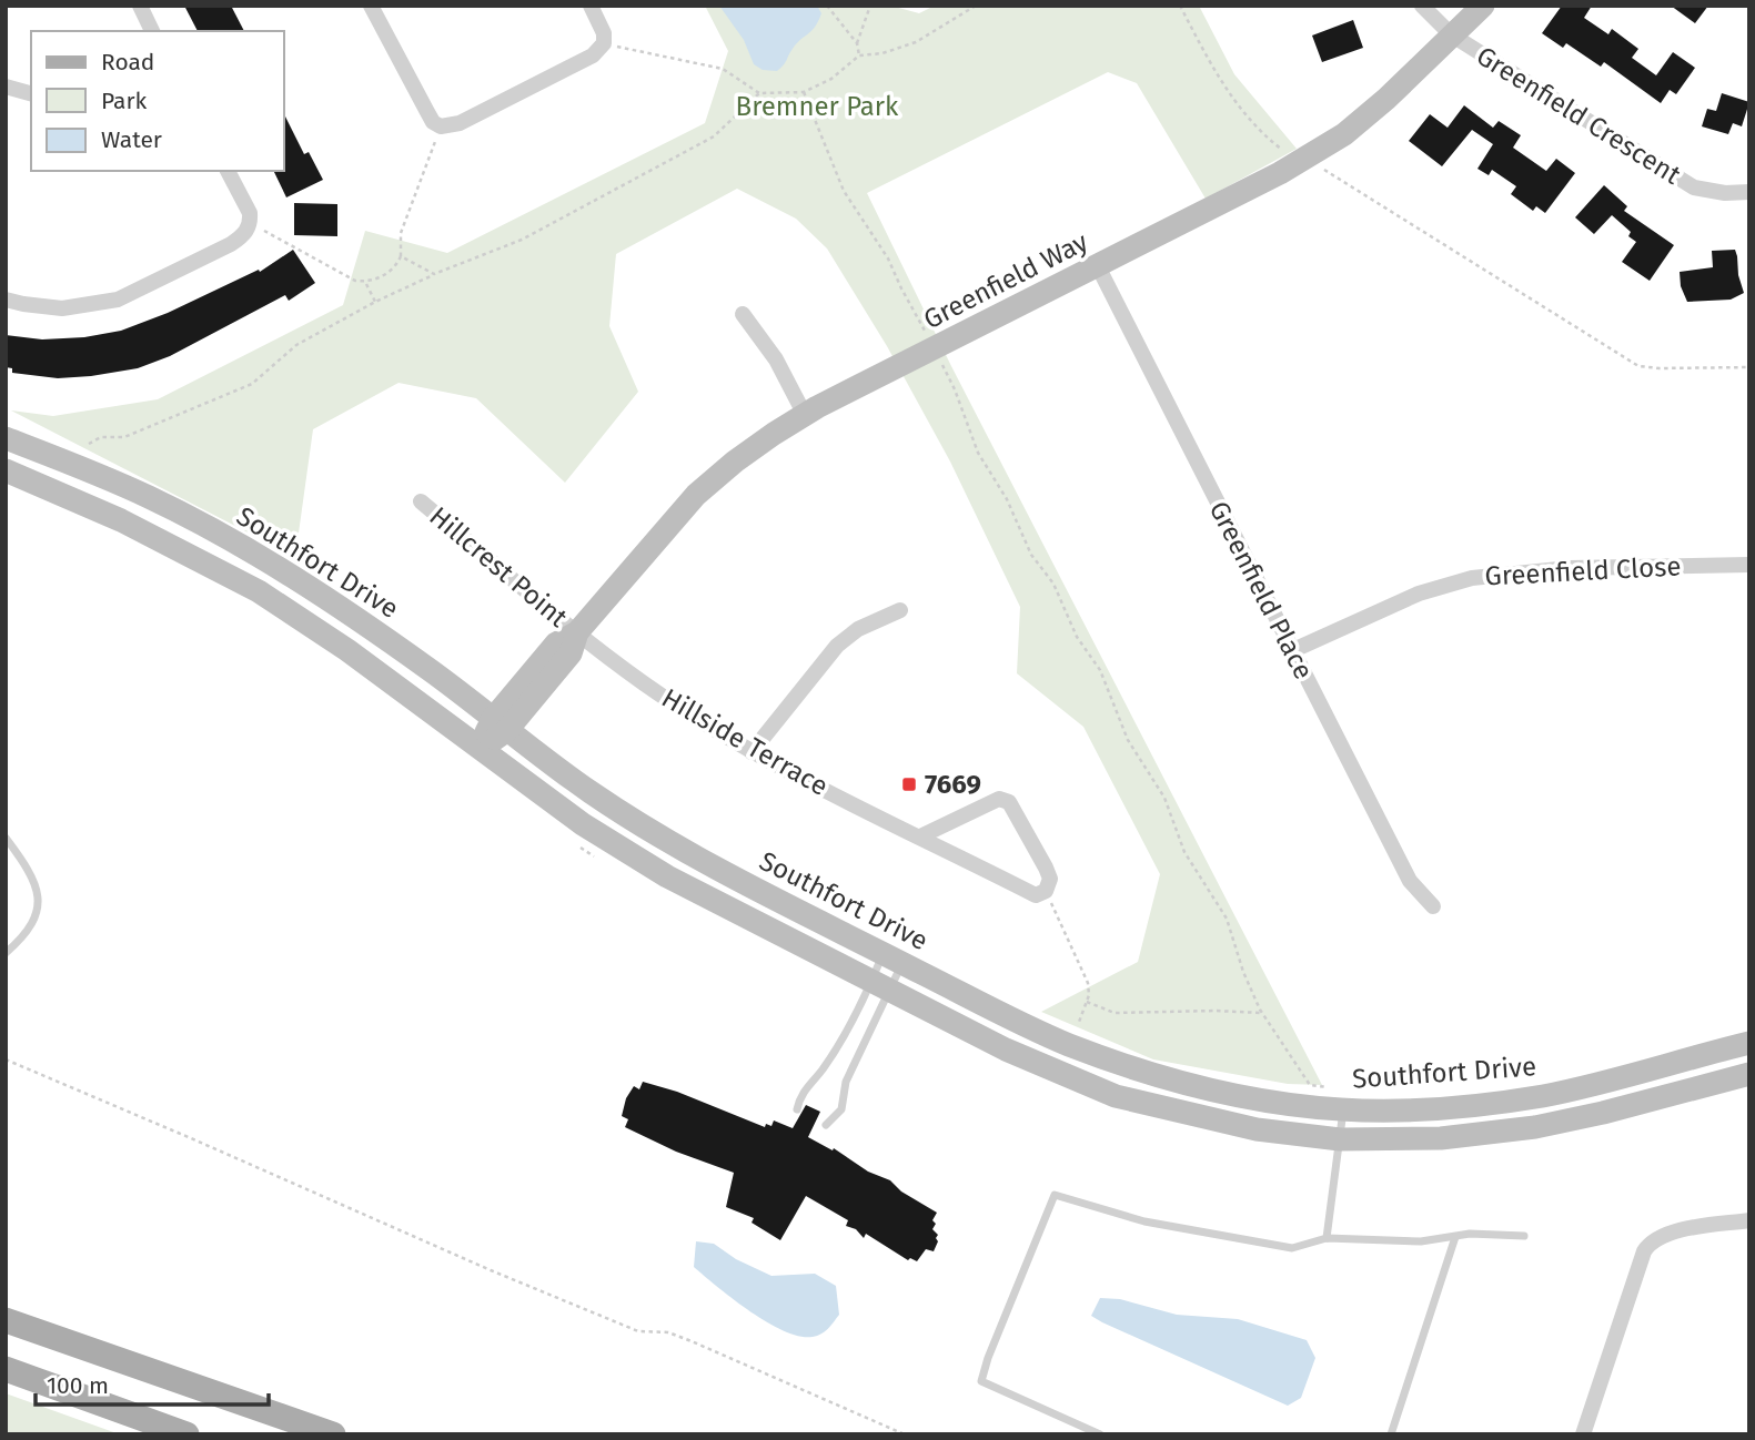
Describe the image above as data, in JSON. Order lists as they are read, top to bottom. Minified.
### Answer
{"streets":{"main road":["Greenfield Way","Southfort Drive"],"street":["Greenfield Crescent","Hillcrest Point","Greenfield Close","Greenfield Place","Hillside Terrace"]},"crossings":[["Greenfield Crescent","Greenfield Way"],["Greenfield Way","Southfort Drive"],["Greenfield Way","Hillcrest Point"],["Greenfield Way","Greenfield Place"],["Greenfield Way","Hillside Terrace"],["Hillcrest Point","Hillside Terrace"],["Greenfield Close","Greenfield Place"]],"parks":["Bremner Park"],"places":{"transit":["7669"]},"legend":["Road","Park","Water"],"scale_bar":"100 m"}
